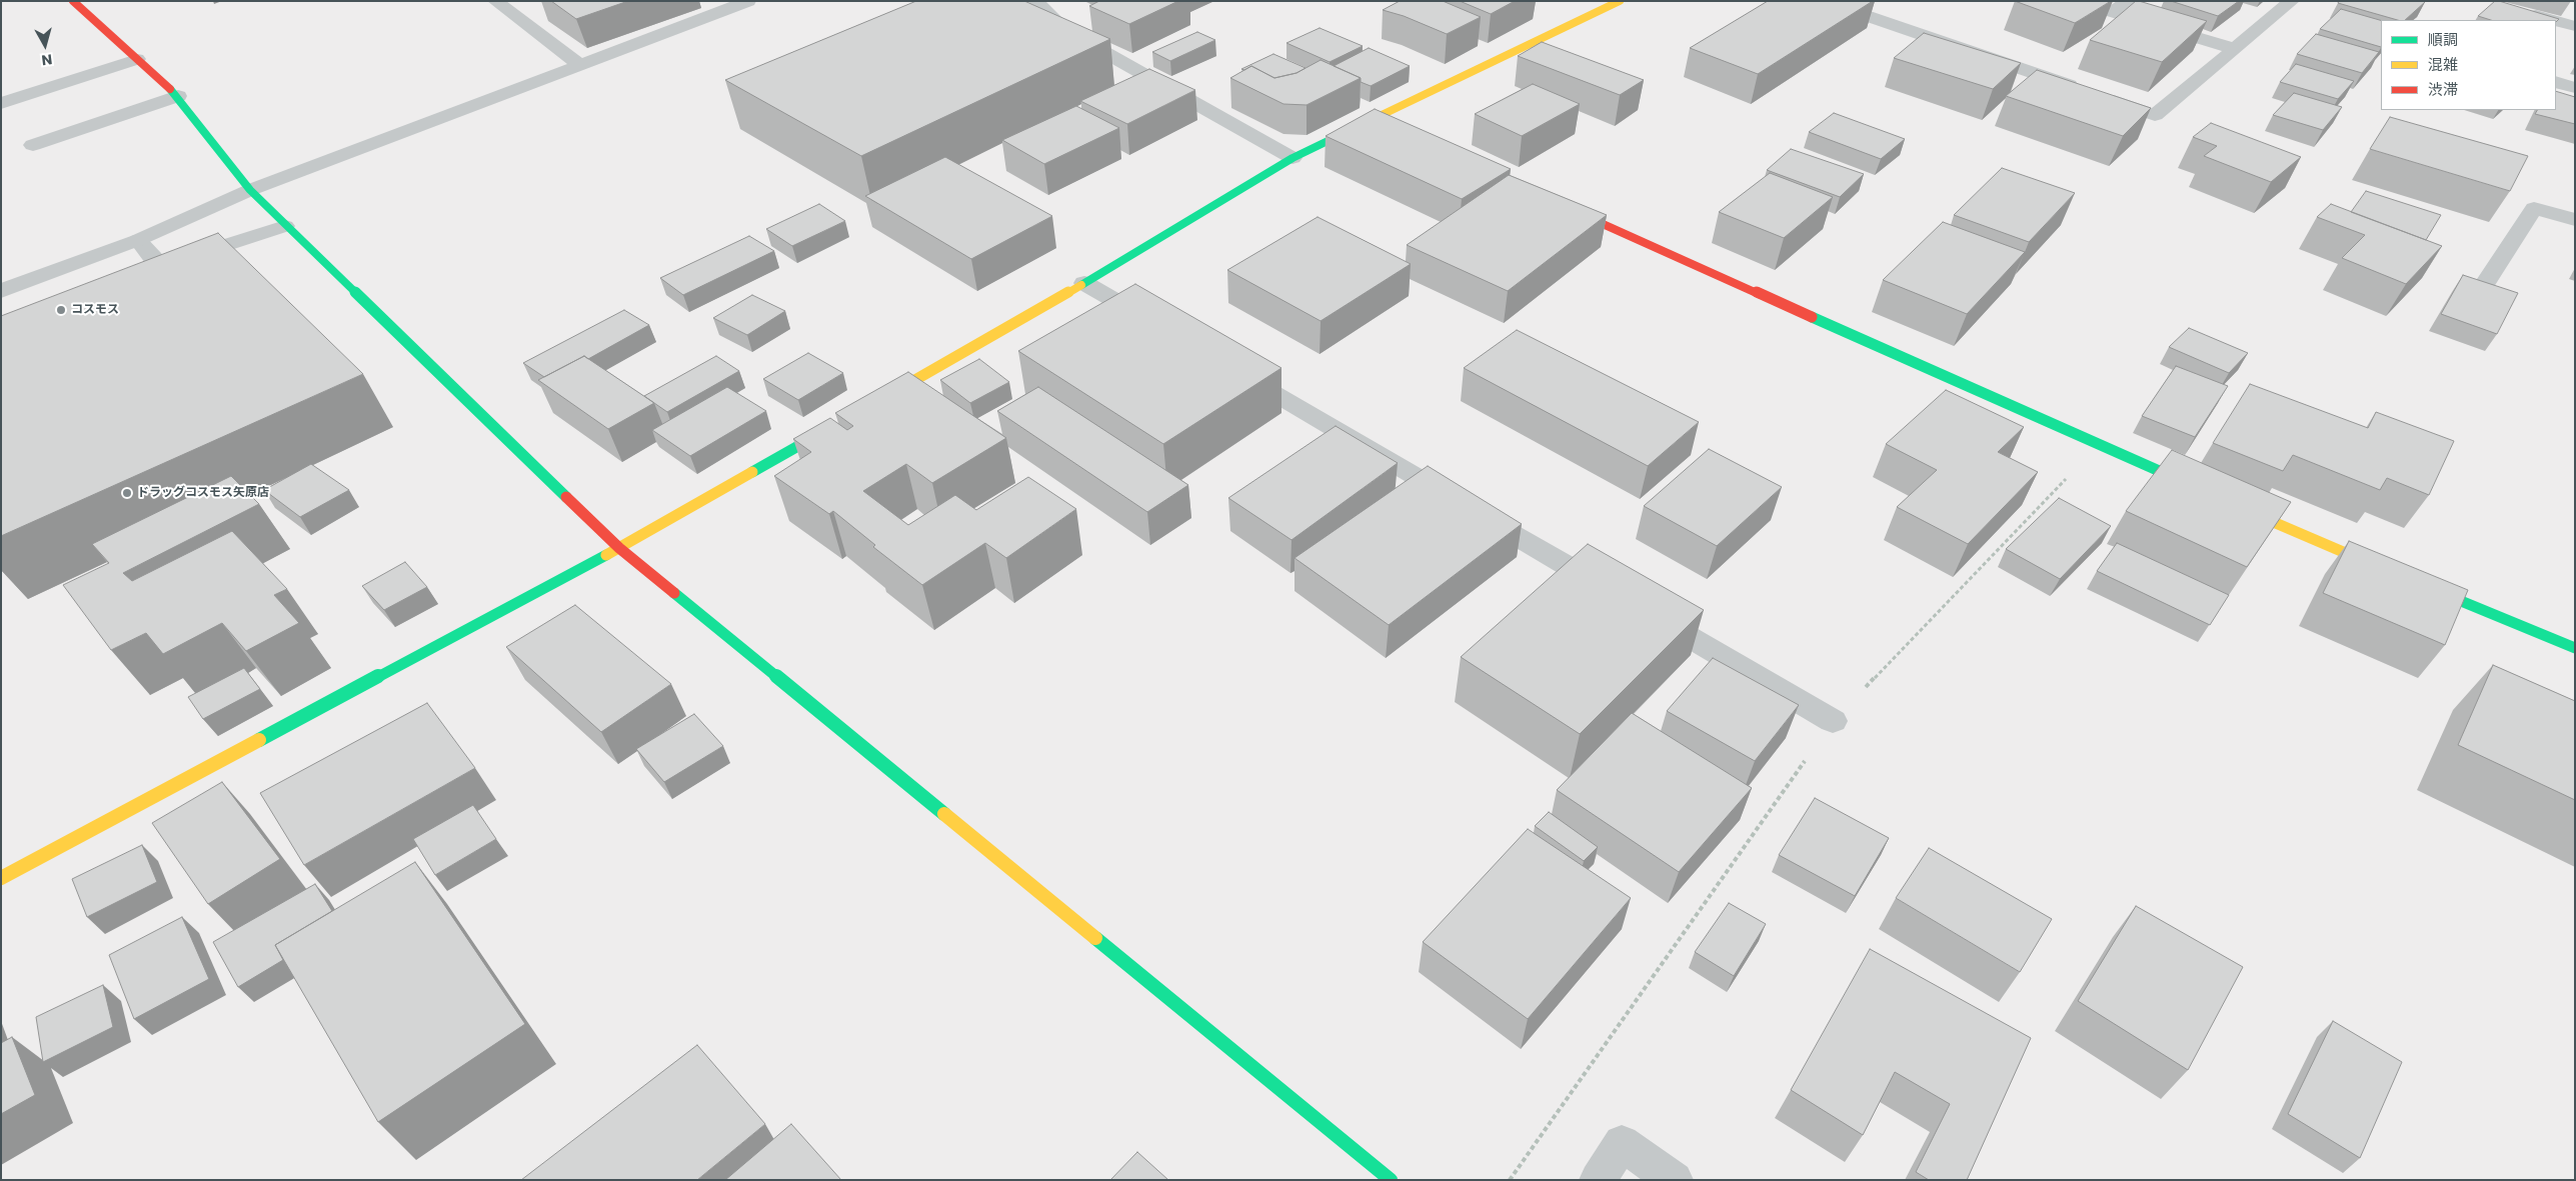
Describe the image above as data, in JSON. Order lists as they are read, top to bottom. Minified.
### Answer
{"places":["コスモス","ドラッグコスモス矢原店"],"legend":["順調","混雑","渋滞"],"north":"bottom"}
